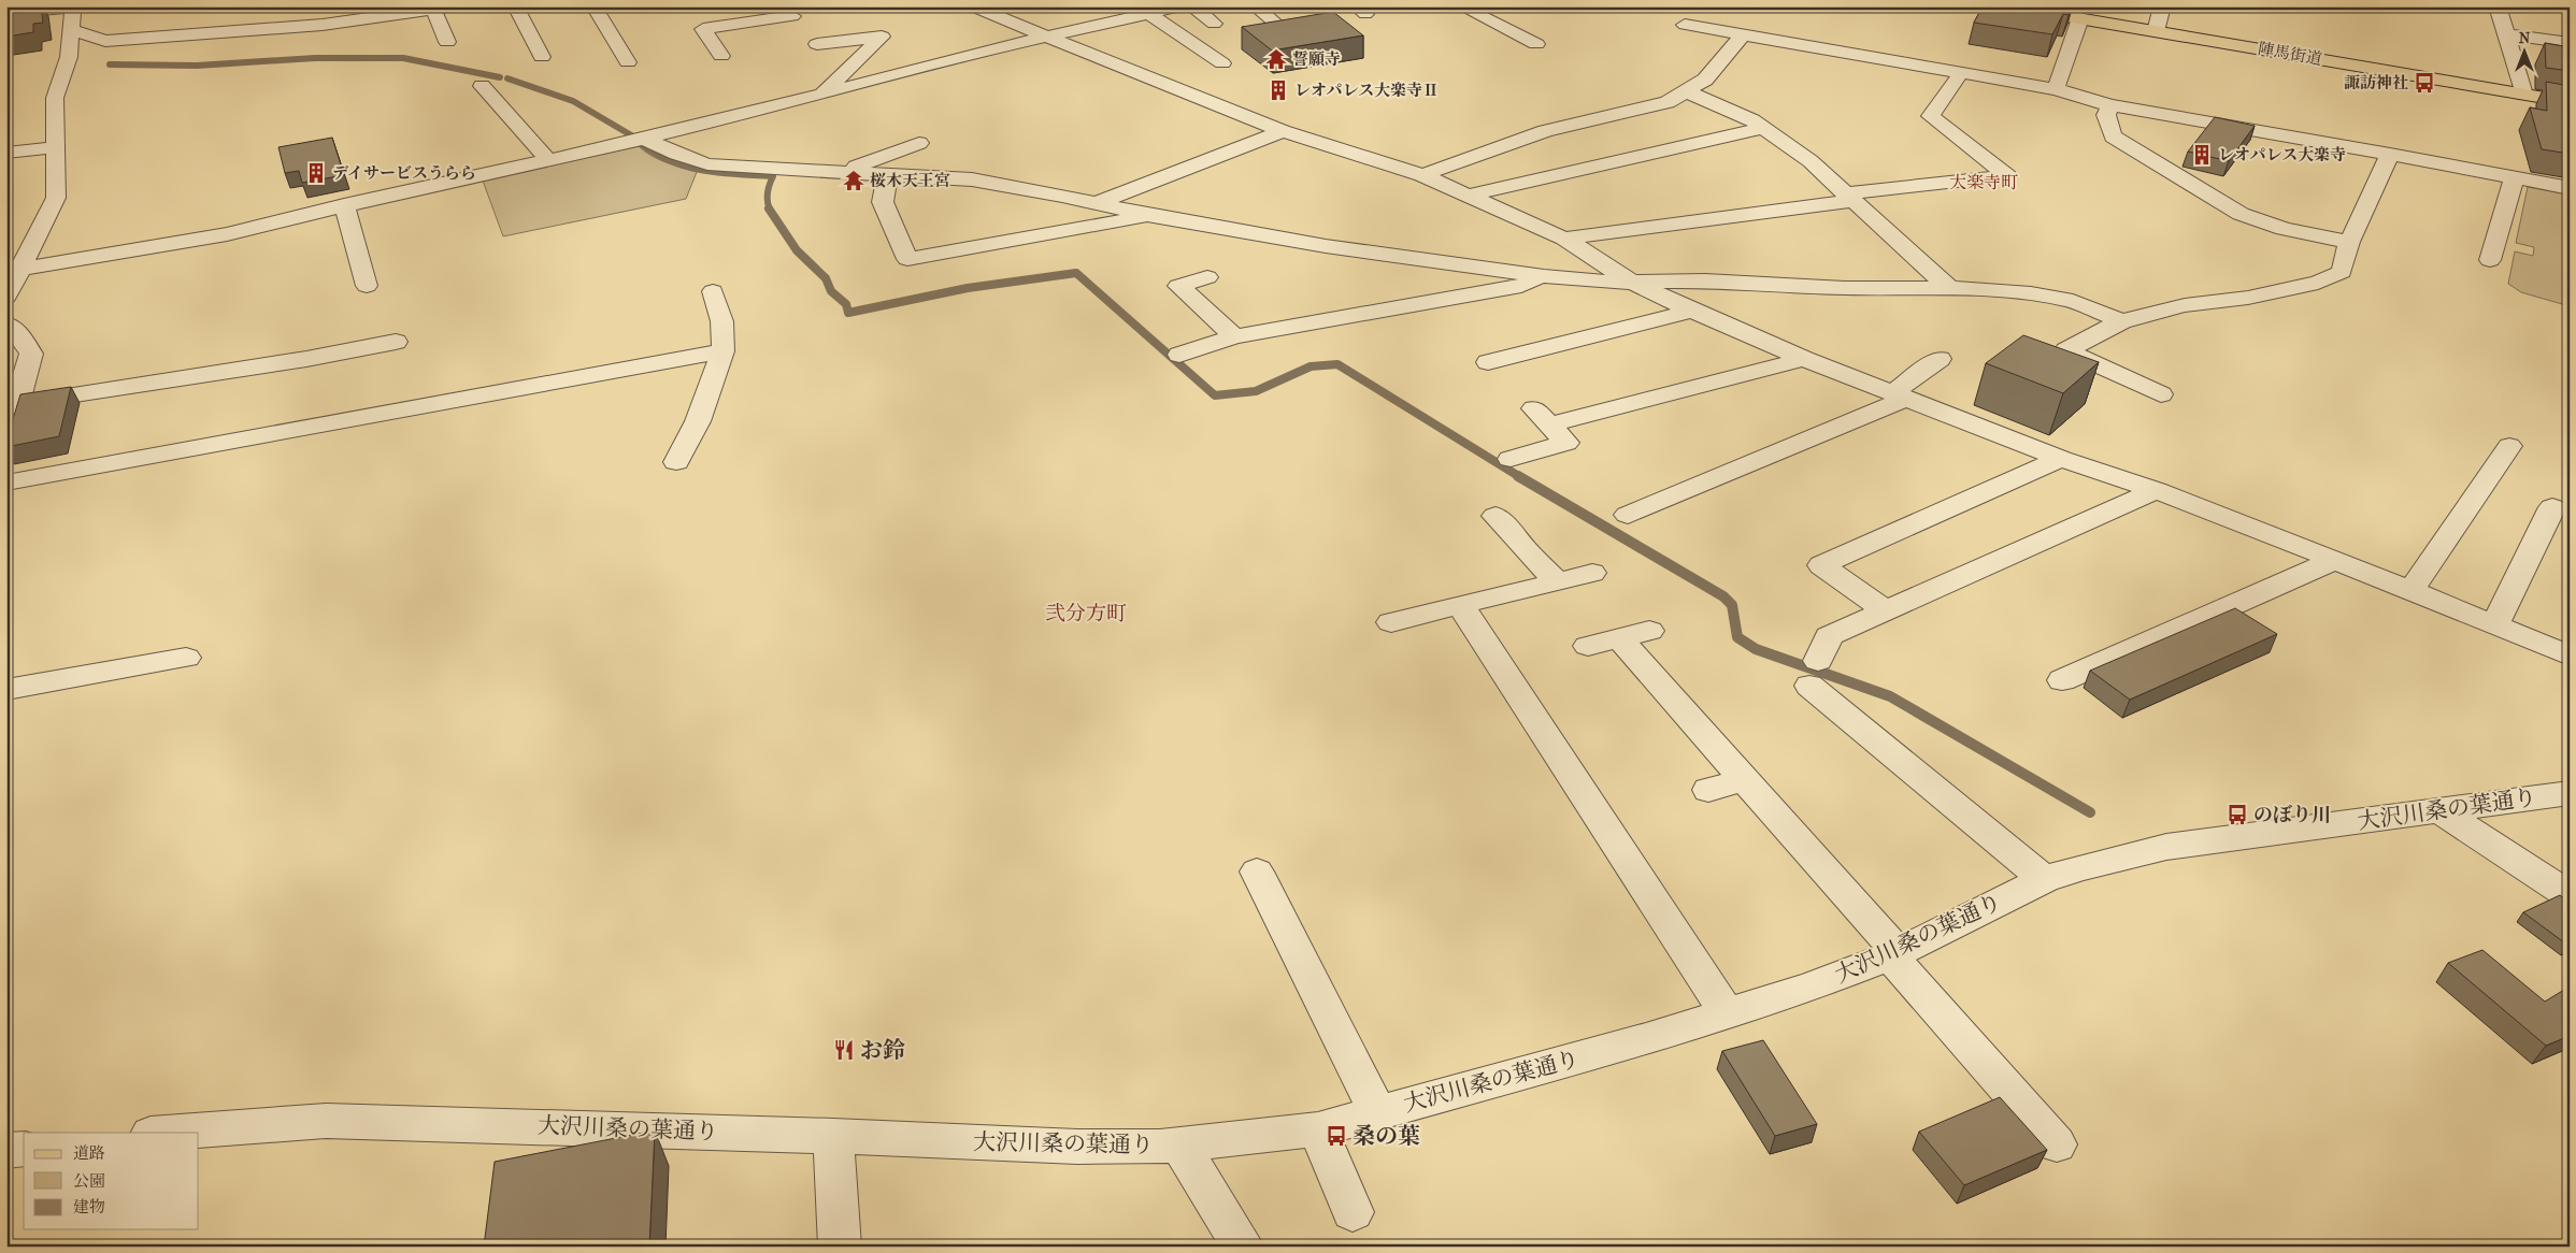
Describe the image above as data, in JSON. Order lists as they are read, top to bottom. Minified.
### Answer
{"streets":{"main road":["陣馬街道"],"street":["大沢川桑の葉通り"]},"districts":["大楽寺町","弐分方町"],"places":{"temple":["誓願寺","桜木天王宮"],"bus stop":["諏訪神社","のぼり川","桑の葉"],"building":["レオパレス大楽寺Ⅱ","レオパレス大楽寺","デイサービスうらら"],"restaurant":["お鈴"]},"legend":["道路","公園","建物"],"north":"top"}
